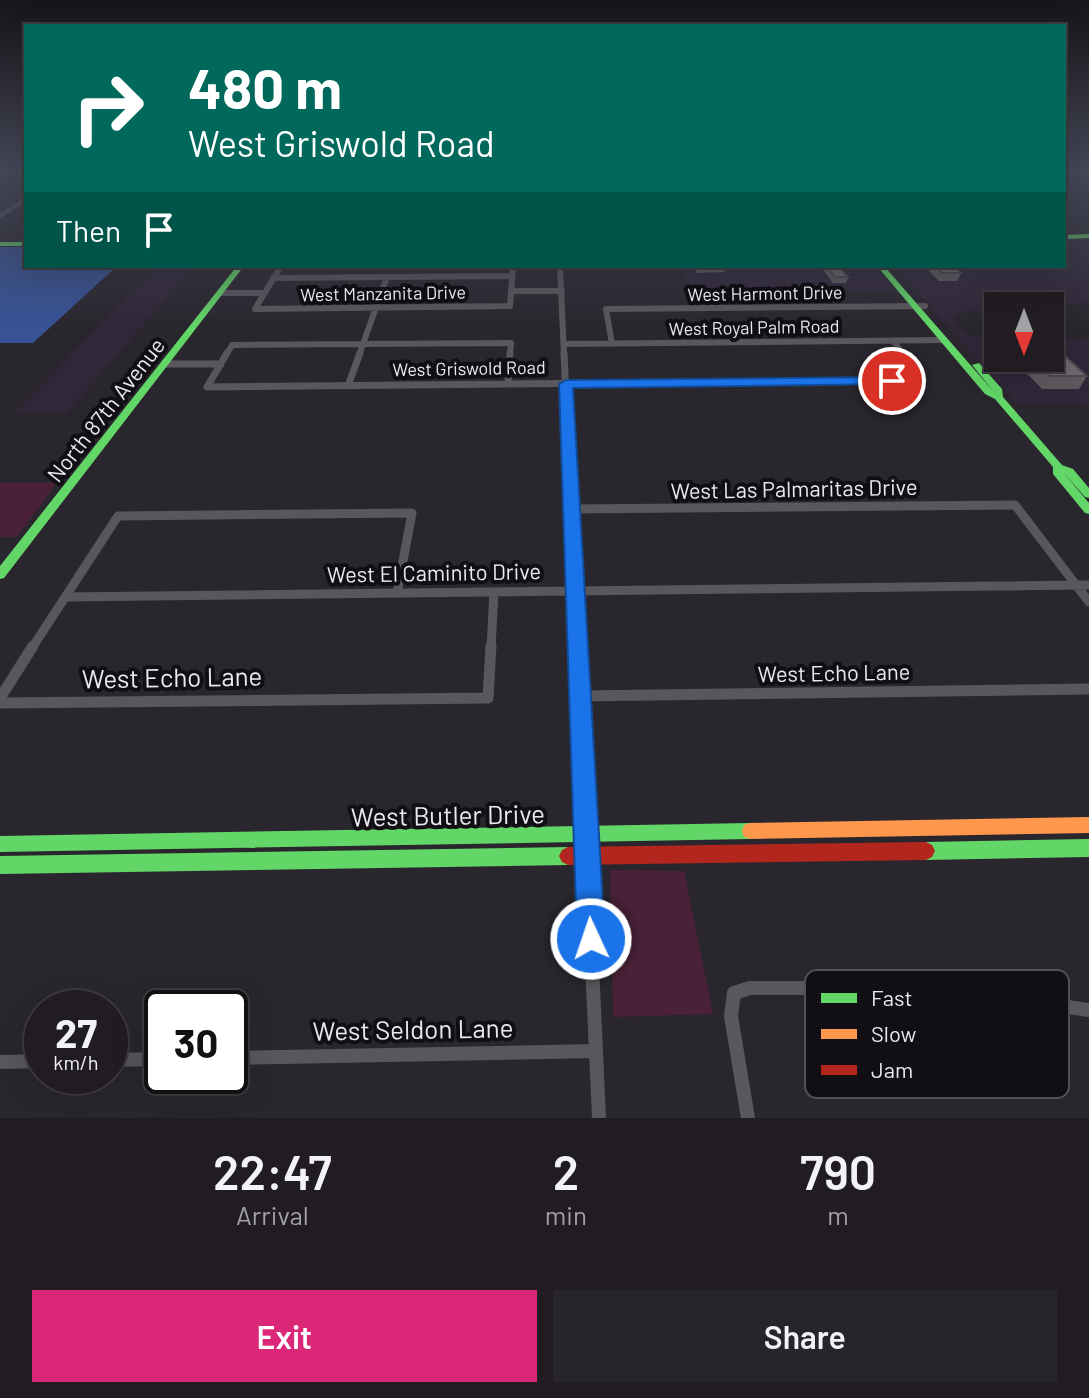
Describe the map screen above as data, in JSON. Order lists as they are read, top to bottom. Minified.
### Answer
{"streets":{"street":["West Manzanita Drive","West Harmont Drive","West Royal Palm Road","West Griswold Road","North 87th Avenue","West Las Palmaritas Drive","West El Caminito Drive","West Echo Lane","West Butler Drive","West Seldon Lane"]},"crossings":[["West Harmont Drive","West Royal Palm Road"],["West Royal Palm Road","West Griswold Road"],["West Las Palmaritas Drive","West El Caminito Drive"],["West El Caminito Drive","West Echo Lane"]],"legend":["Fast","Slow","Jam"],"north":"bottom","page":{"turn":["480 m","West Griswold Road"],"then":"Then","speed":"27 km/h","limit":"30","eta":["22:47","Arrival","2","min","790","m"],"buttons":["Exit","Share"]}}
